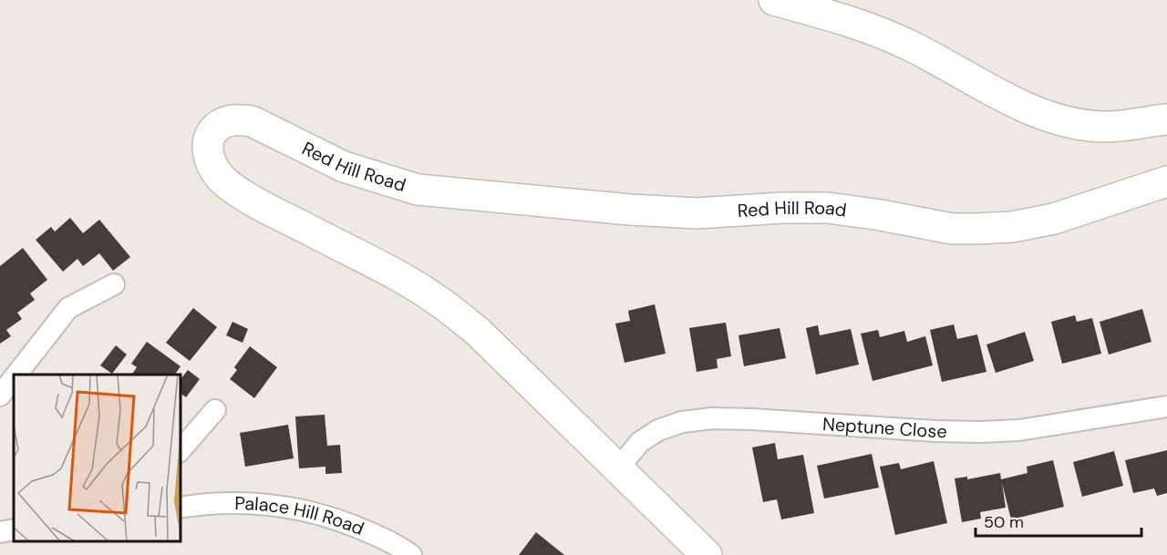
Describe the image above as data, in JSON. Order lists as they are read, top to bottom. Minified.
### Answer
{"streets":{"street":["Red Hill Road","Neptune Close","Palace Hill Road"]},"crossings":[["Red Hill Road","Neptune Close"]],"scale_bar":"50 m"}
